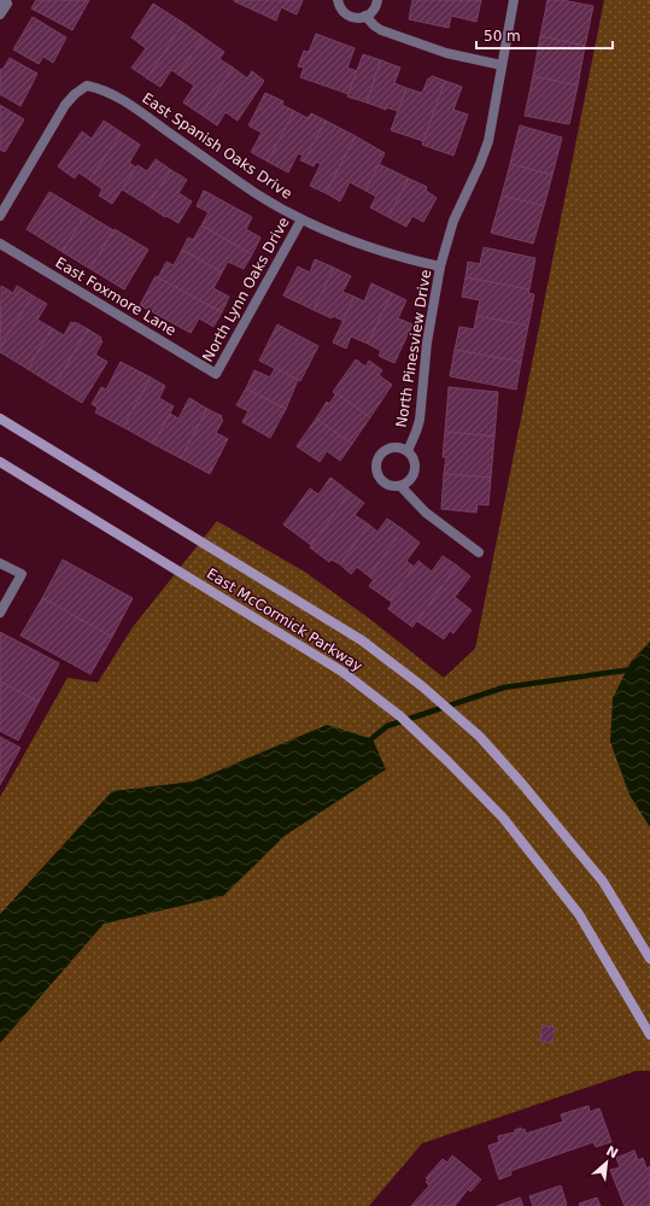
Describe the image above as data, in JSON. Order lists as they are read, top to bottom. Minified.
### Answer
{"streets":{"main road":["East McCormick Parkway"],"street":["East Spanish Oaks Drive","North Lynn Oaks Drive","East Foxmore Lane","North Pinesview Drive"]},"crossings":[["East Spanish Oaks Drive","North Lynn Oaks Drive"],["East Spanish Oaks Drive","North Pinesview Drive"],["North Lynn Oaks Drive","East Foxmore Lane"]],"scale_bar":"50 m","north":"top right"}
